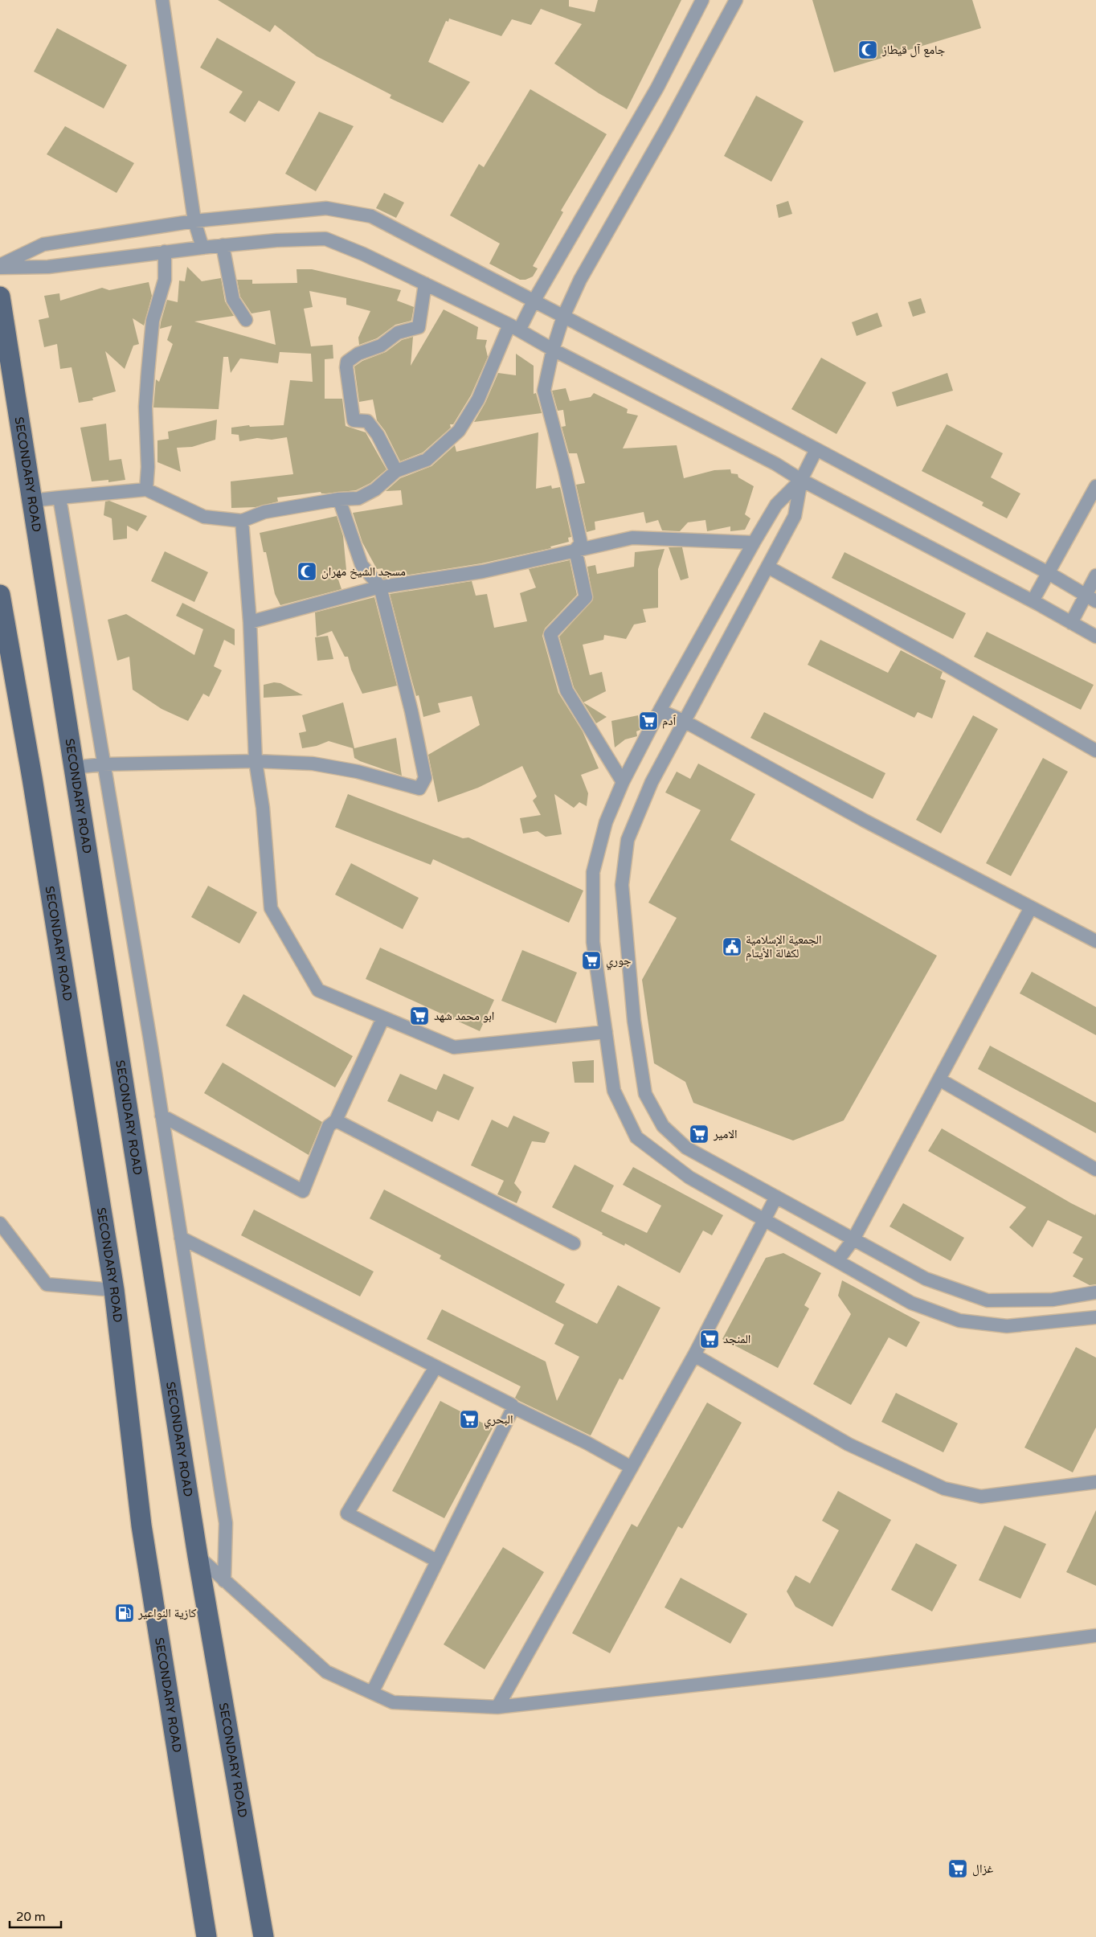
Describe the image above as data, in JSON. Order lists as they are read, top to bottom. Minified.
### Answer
{"streets":{"main road":["SECONDARY ROAD"]},"places":{"mosque":["جامع آل قيطاز","مسجد الشيخ مهران"],"supermarket":["ٱدم","جوري","ابو محمد شهد","الامير","المنجد","البحري","غزال"],"public building":["الجمعية الإسلامية لكفالة الأيتام"],"fuel station":["كازية النواعير"]},"scale_bar":"20 m"}
